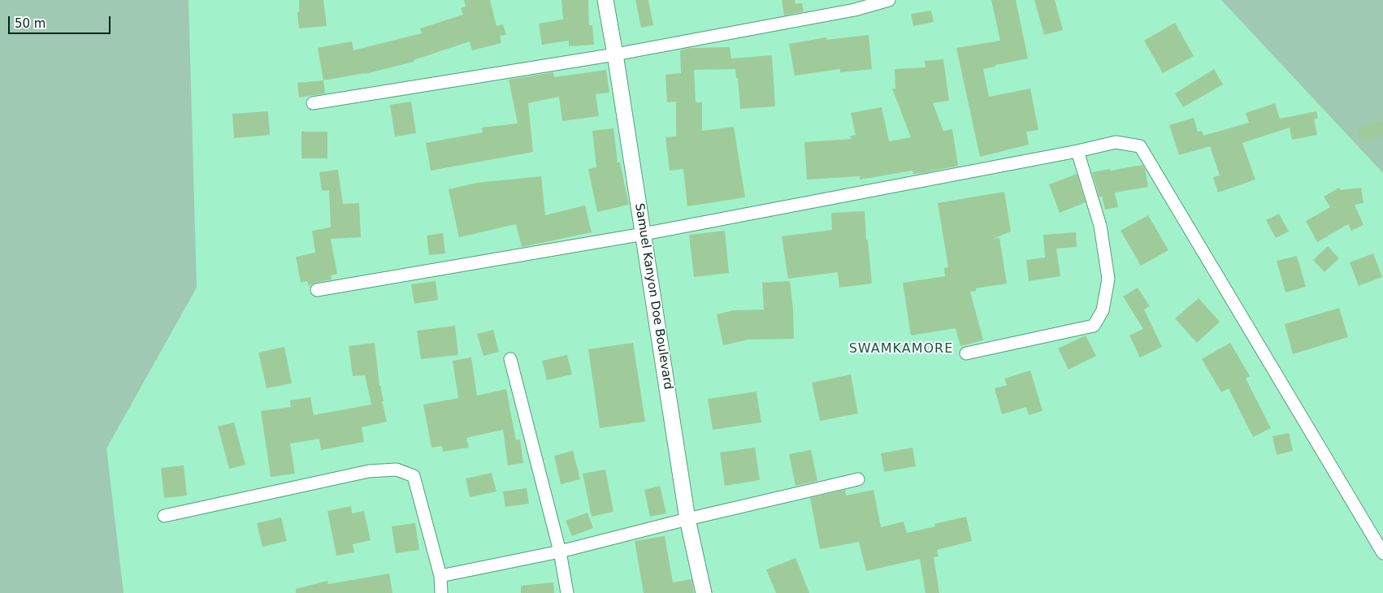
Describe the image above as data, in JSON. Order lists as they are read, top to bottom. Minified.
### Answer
{"streets":{"street":["Samuel Kanyon Doe Boulevard"]},"districts":["SWAMKAMORE"],"scale_bar":"50 m"}
